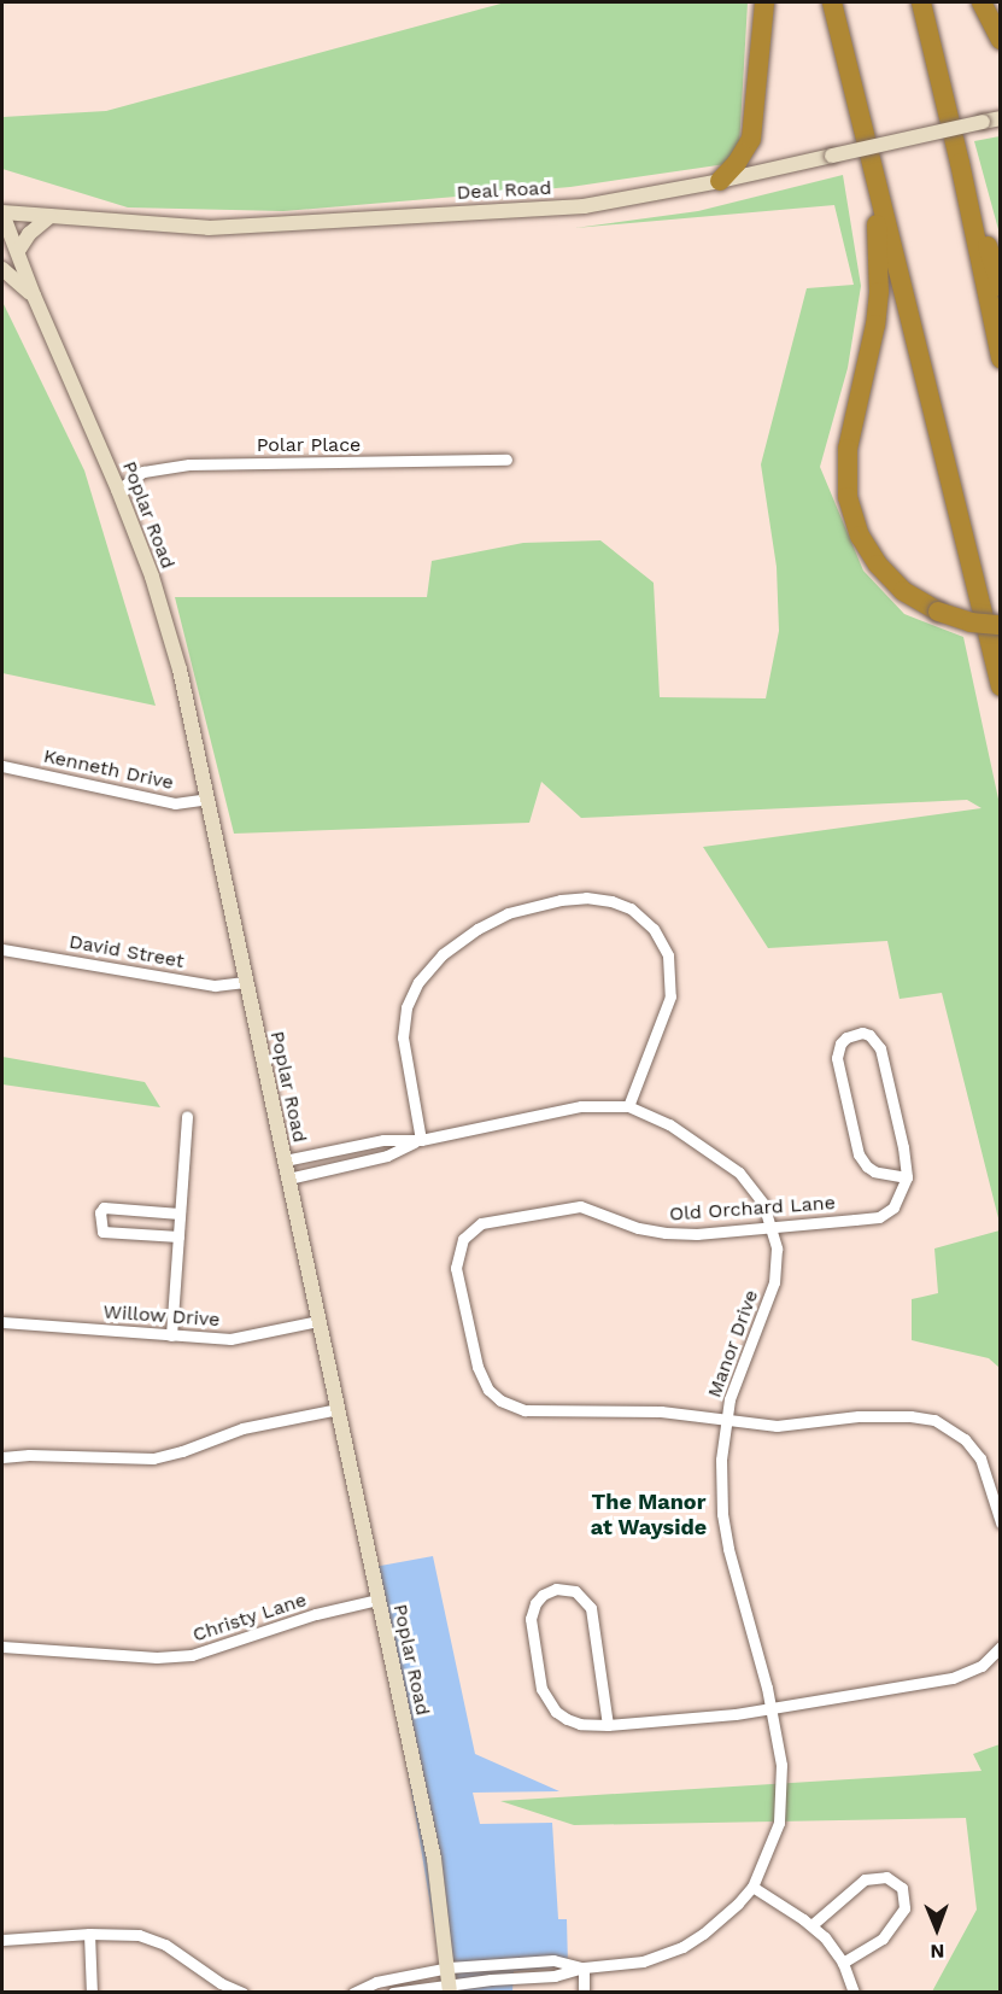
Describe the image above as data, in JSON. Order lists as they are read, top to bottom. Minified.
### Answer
{"streets":{"street":["Deal Road","Polar Place","Poplar Road","Kenneth Drive","David Street","Old Orchard Lane","Willow Drive","Manor Drive","Christy Lane"]},"crossings":[["Deal Road","Poplar Road"],["Polar Place","Poplar Road"],["Poplar Road","Kenneth Drive"],["Poplar Road","David Street"],["Poplar Road","Willow Drive"],["Poplar Road","Manor Drive"],["Poplar Road","Christy Lane"],["Old Orchard Lane","Manor Drive"]],"districts":["The Manor at Wayside"],"north":"bottom"}
